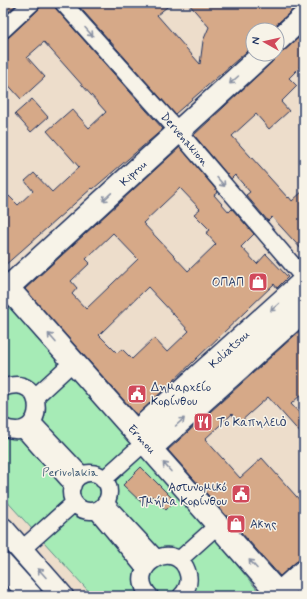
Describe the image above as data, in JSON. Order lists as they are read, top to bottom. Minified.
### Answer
{"streets":{"street":["Dervenakion","Kiprou","Koliatsou","Ermou"]},"crossings":[["Dervenakion","Kiprou"],["Kiprou","Ermou"],["Koliatsou","Ermou"]],"one_way":["Dervenakion","Kiprou"],"parks":["Perivolakia"],"places":{"shop":["ΟΠΑΠ","Ακης"],"public building":["Δημαρχείο Κορίνθου","Αστυνομικό Τμήμα Κορίνθου"],"restaurant":["Το Καπηλειὀ"]},"north":"left"}
